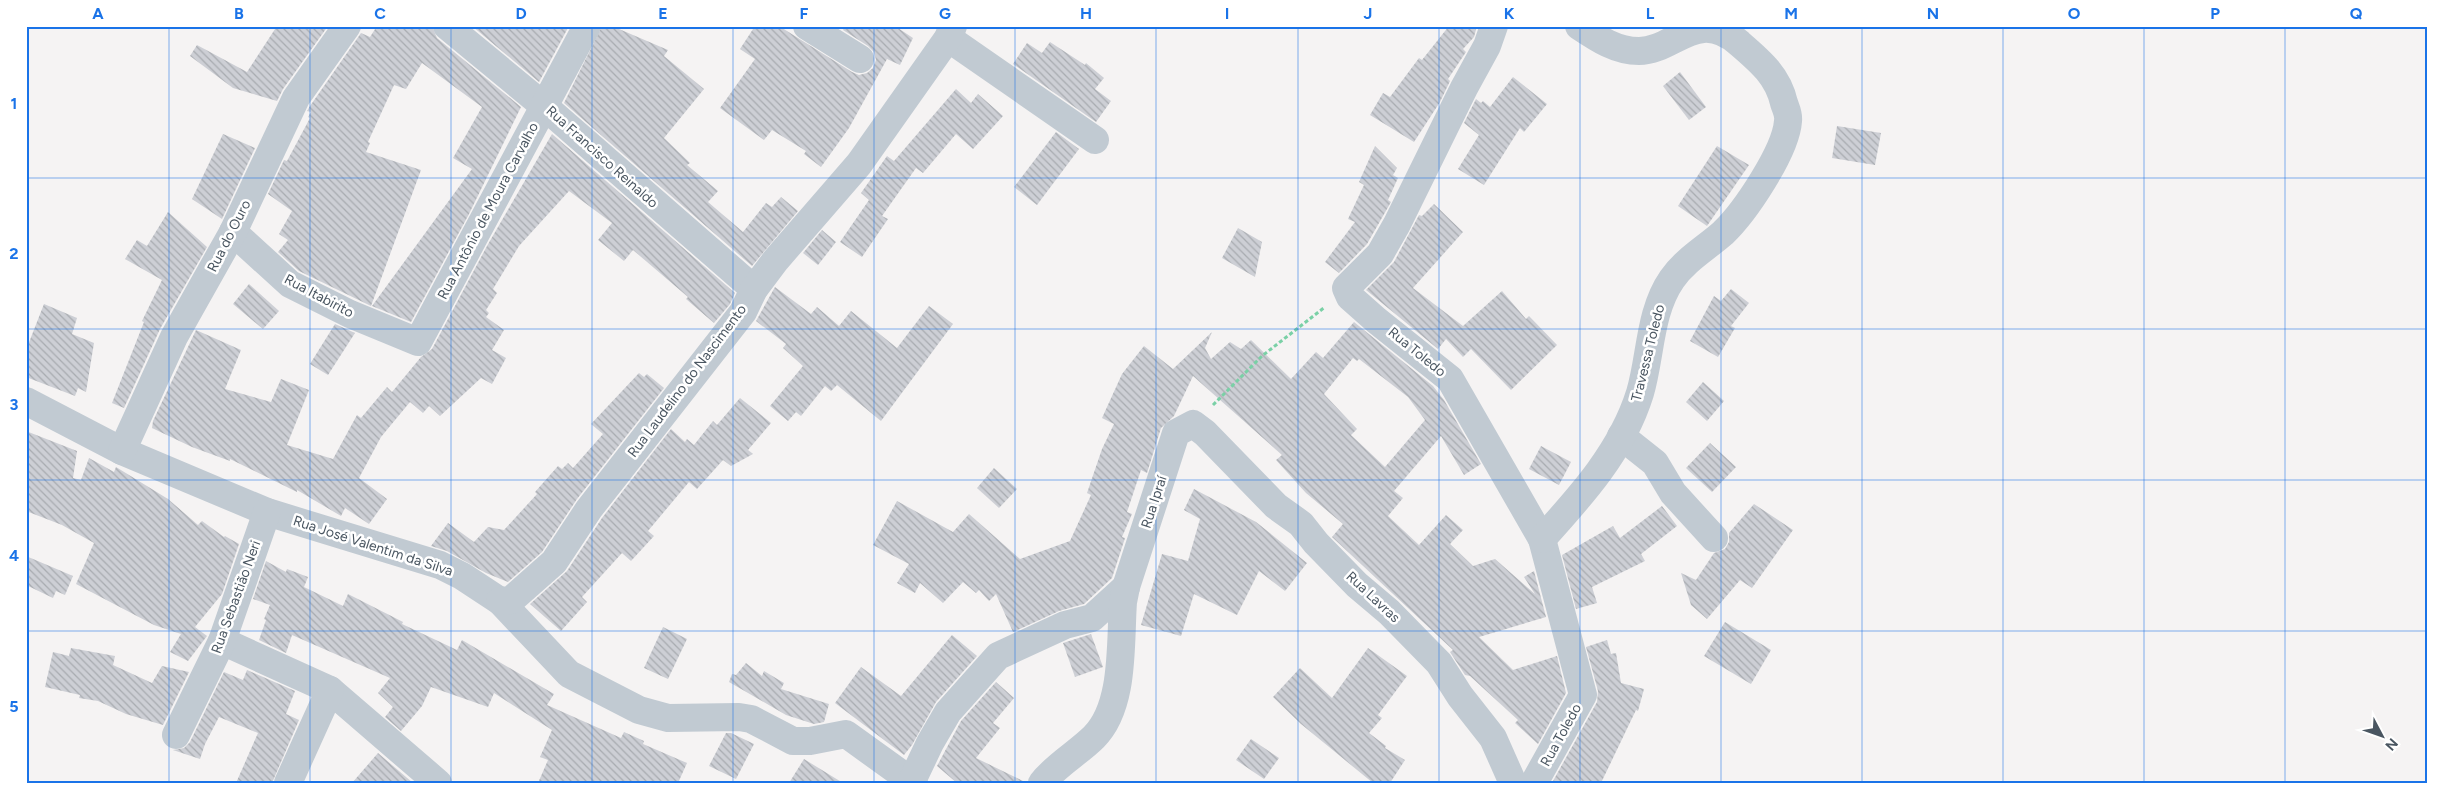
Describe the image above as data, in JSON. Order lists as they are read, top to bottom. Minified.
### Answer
{"streets":{"street":["Rua Francisco Reinaldo","Rua Antônio de Moura Carvalho","Rua do Ouro","Rua Itabirito","Rua Toledo","Travessa Toledo","Rua Laudelino do Nascimento","Rua Ipraí","Rua José Valentim da Silva","Rua Sebastião Neri","Rua Lavras"]},"crossings":[["Rua Francisco Reinaldo","Rua Antônio de Moura Carvalho"],["Rua Francisco Reinaldo","Rua Laudelino do Nascimento"],["Rua Antônio de Moura Carvalho","Rua Itabirito"],["Rua do Ouro","Rua Itabirito"],["Rua do Ouro","Rua José Valentim da Silva"],["Rua Toledo","Travessa Toledo"],["Rua Laudelino do Nascimento","Rua José Valentim da Silva"],["Rua Ipraí","Rua Lavras"],["Rua José Valentim da Silva","Rua Sebastião Neri"]],"north":"bottom right","grid":{"columns":["A","B","C","D","E","F","G","H","I","J","K","L","M","N","O","P","Q"],"rows":["1","2","3","4","5"]}}
